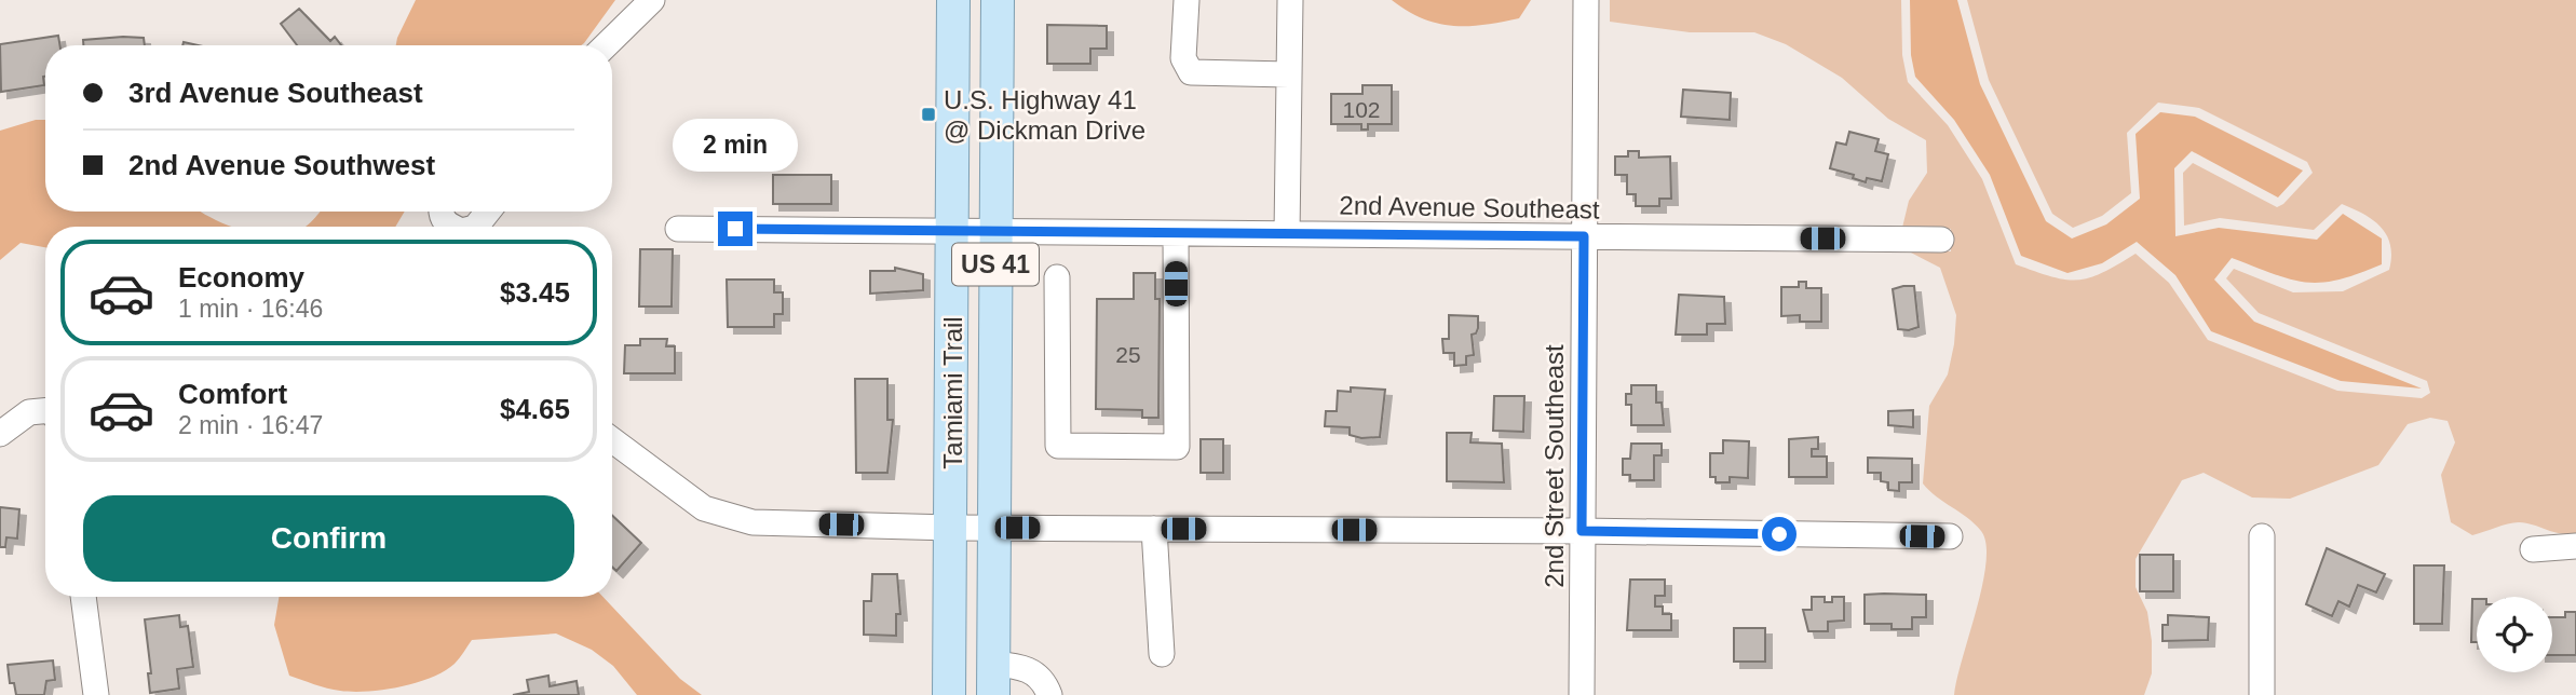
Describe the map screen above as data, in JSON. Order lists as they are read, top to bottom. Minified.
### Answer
{"streets":{"main road":["US 41","Tamiami Trail"],"street":["2nd Avenue Southeast","2nd Street Southeast"]},"crossings":[["2nd Avenue Southeast","Tamiami Trail"],["2nd Avenue Southeast","2nd Street Southeast"]],"places":{"transit":["U.S. Highway 41 @ Dickman Drive"]},"house_numbers":["102","25"],"page":{"banner":["3rd Avenue Southeast","2nd Avenue Southwest"],"bubble":"2 min","list":[{"name":"Economy","note":"1 min · 16:46","value":"$3.45"},{"name":"Comfort","note":"2 min · 16:47","value":"$4.65"}],"buttons":"Confirm"}}
